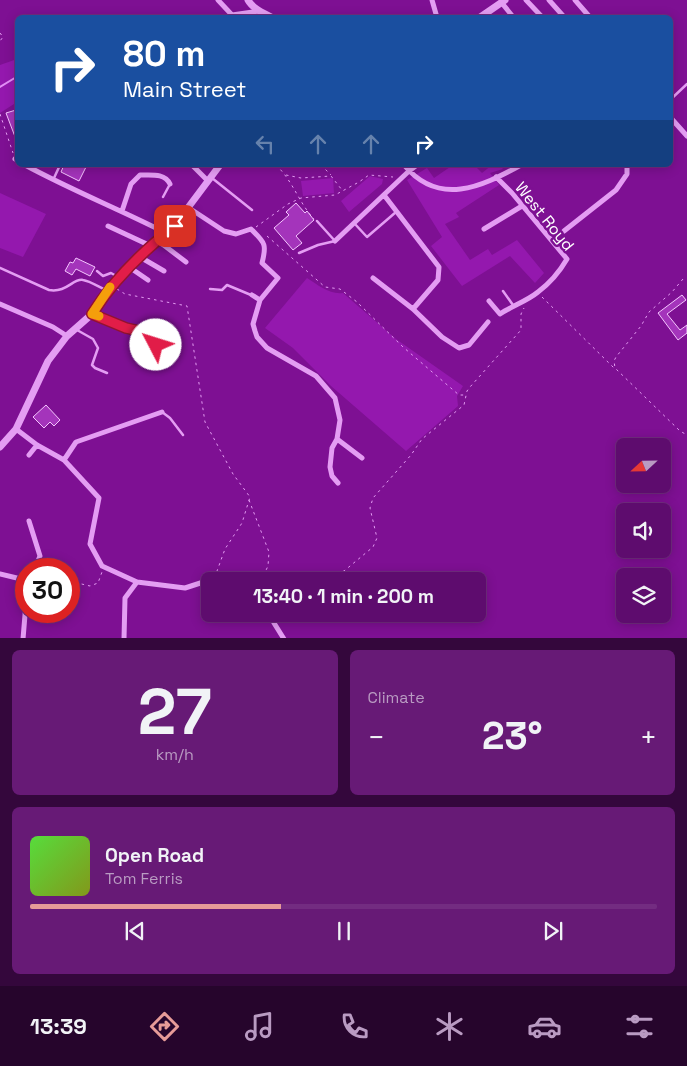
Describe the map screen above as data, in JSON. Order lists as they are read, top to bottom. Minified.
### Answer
{"streets":{"street":["West Royd"]},"north":"left","page":{"turn":["80 m","Main Street"],"limit":"30","trip":"13:40 · 1 min · 200 m","tile":[["27","km/h"],"Climate"],"heat":["−","23°","+"],"song":["Open Road","Tom Ferris"],"tabs":"13:39"}}
